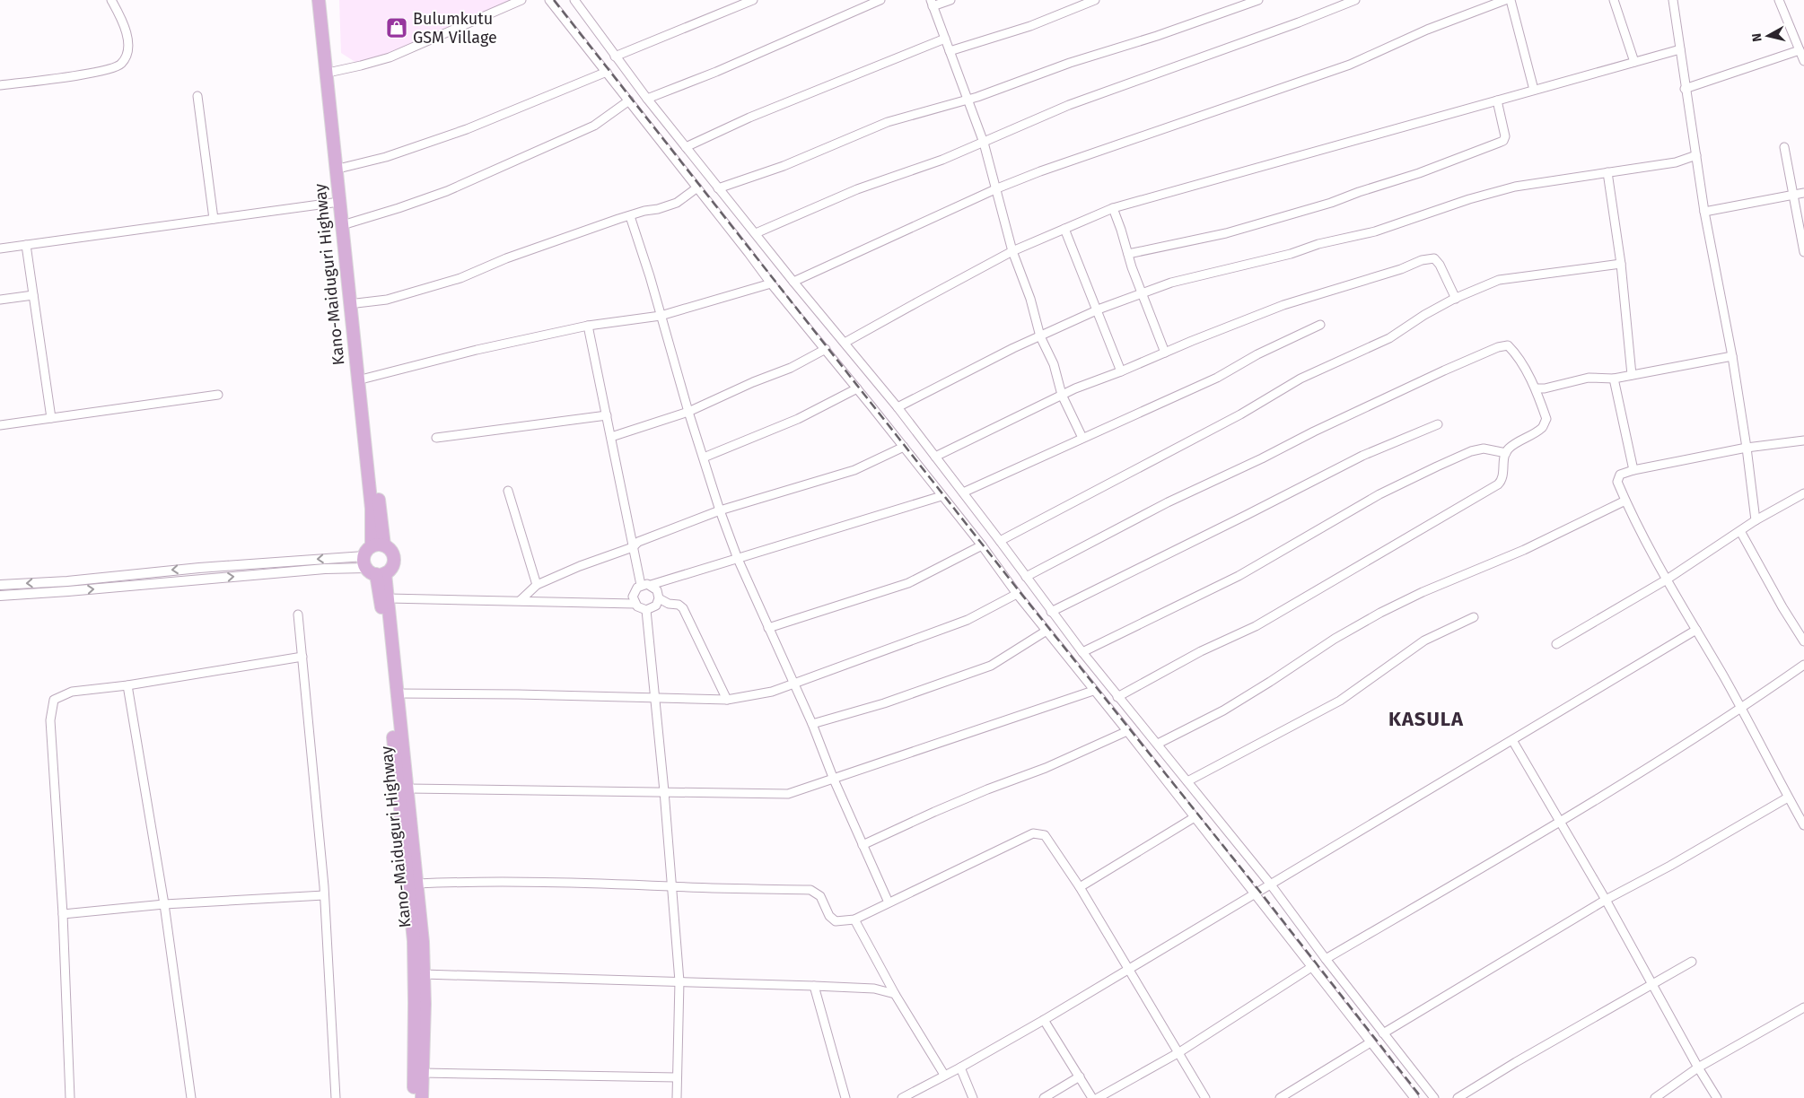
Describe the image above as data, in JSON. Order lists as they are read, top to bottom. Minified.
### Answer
{"streets":{"highway":["Kano-Maiduguri Highway"]},"districts":["KASULA"],"places":{"shop":["Bulumkutu GSM Village"]},"north":"left"}
